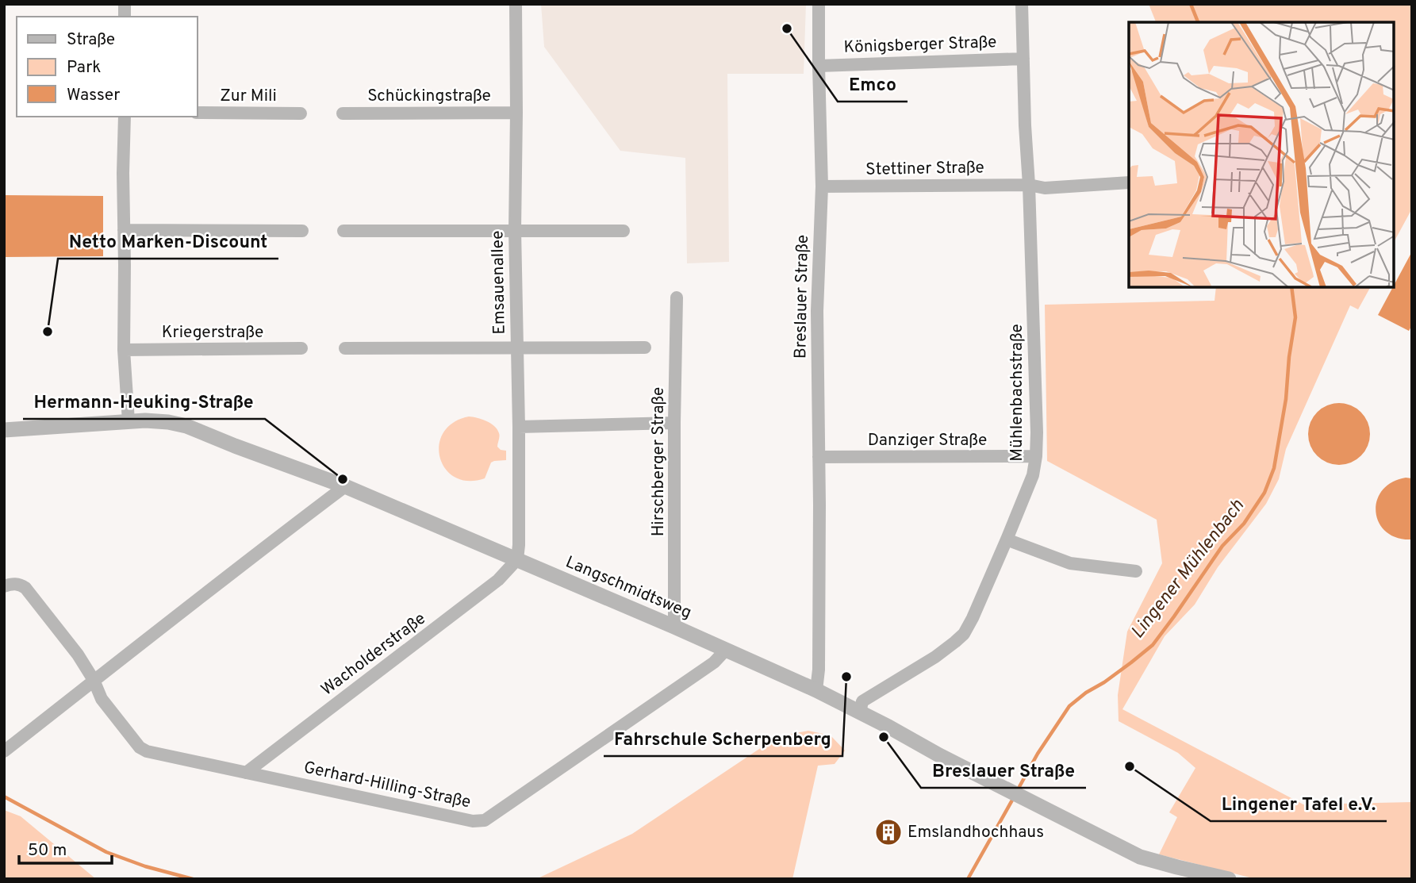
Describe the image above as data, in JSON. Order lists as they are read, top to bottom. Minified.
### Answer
{"streets":{"street":["Königsberger Straße","Zur Mili","Schückingstraße","Stettiner Straße","Emsauenallee","Breslauer Straße","Kriegerstraße","Mühlenbachstraße","Danziger Straße","Hirschberger Straße","Langschmidtsweg","Wacholderstraße","Gerhard-Hilling-Straße"]},"crossings":[["Königsberger Straße","Breslauer Straße"],["Königsberger Straße","Mühlenbachstraße"],["Schückingstraße","Emsauenallee"],["Stettiner Straße","Breslauer Straße"],["Stettiner Straße","Mühlenbachstraße"],["Emsauenallee","Langschmidtsweg"],["Emsauenallee","Wacholderstraße"],["Breslauer Straße","Danziger Straße"],["Breslauer Straße","Langschmidtsweg"],["Mühlenbachstraße","Danziger Straße"],["Mühlenbachstraße","Langschmidtsweg"],["Hirschberger Straße","Langschmidtsweg"],["Langschmidtsweg","Wacholderstraße"],["Langschmidtsweg","Gerhard-Hilling-Straße"],["Wacholderstraße","Gerhard-Hilling-Straße"]],"water":["Lingener Mühlenbach"],"places":{"other":["Emco","Netto Marken-Discount","Hermann-Heuking-Straße","Fahrschule Scherpenberg","Breslauer Straße","Lingener Tafel e.V."],"building":["Emslandhochhaus"]},"legend":["Straße","Park","Wasser"],"scale_bar":"50 m"}
